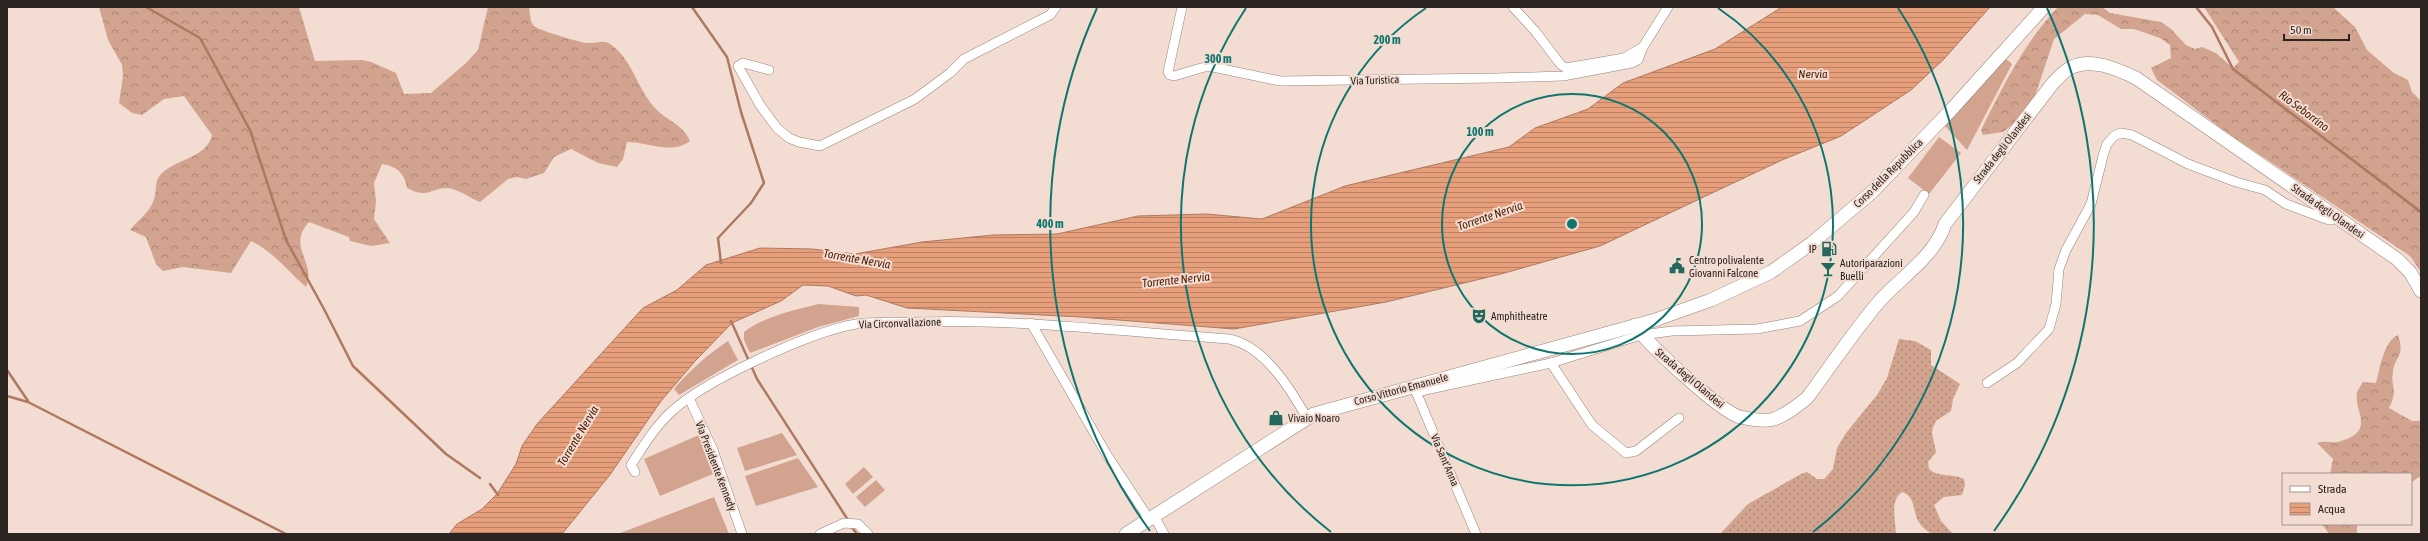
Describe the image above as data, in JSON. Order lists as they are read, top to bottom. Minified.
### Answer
{"streets":{"main road":["Strada degli Olandesi","Corso della Repubblica","Corso Vittorio Emanuele"],"street":["Via Turistica","Via Circonvallazione","Via Sant'Anna","Via Presidente Kennedy"]},"crossings":[["Strada degli Olandesi","Corso della Repubblica"],["Strada degli Olandesi","Corso Vittorio Emanuele"],["Corso della Repubblica","Corso Vittorio Emanuele"],["Via Circonvallazione","Corso Vittorio Emanuele"],["Via Circonvallazione","Via Presidente Kennedy"],["Corso Vittorio Emanuele","Via Sant'Anna"]],"water":["Nervia","Rio Seborrino","Torrente Nervia"],"places":{"fuel station":["IP"],"public building":["Centro polivalente Giovanni Falcone"],"bar":["Autoriparazioni Buelli"],"theatre":["Amphitheatre"],"shop":["Vivaio Noaro"]},"legend":["Strada","Acqua"],"scale_bar":"50 m","rings":["200 m","300 m","100 m","400 m"]}
